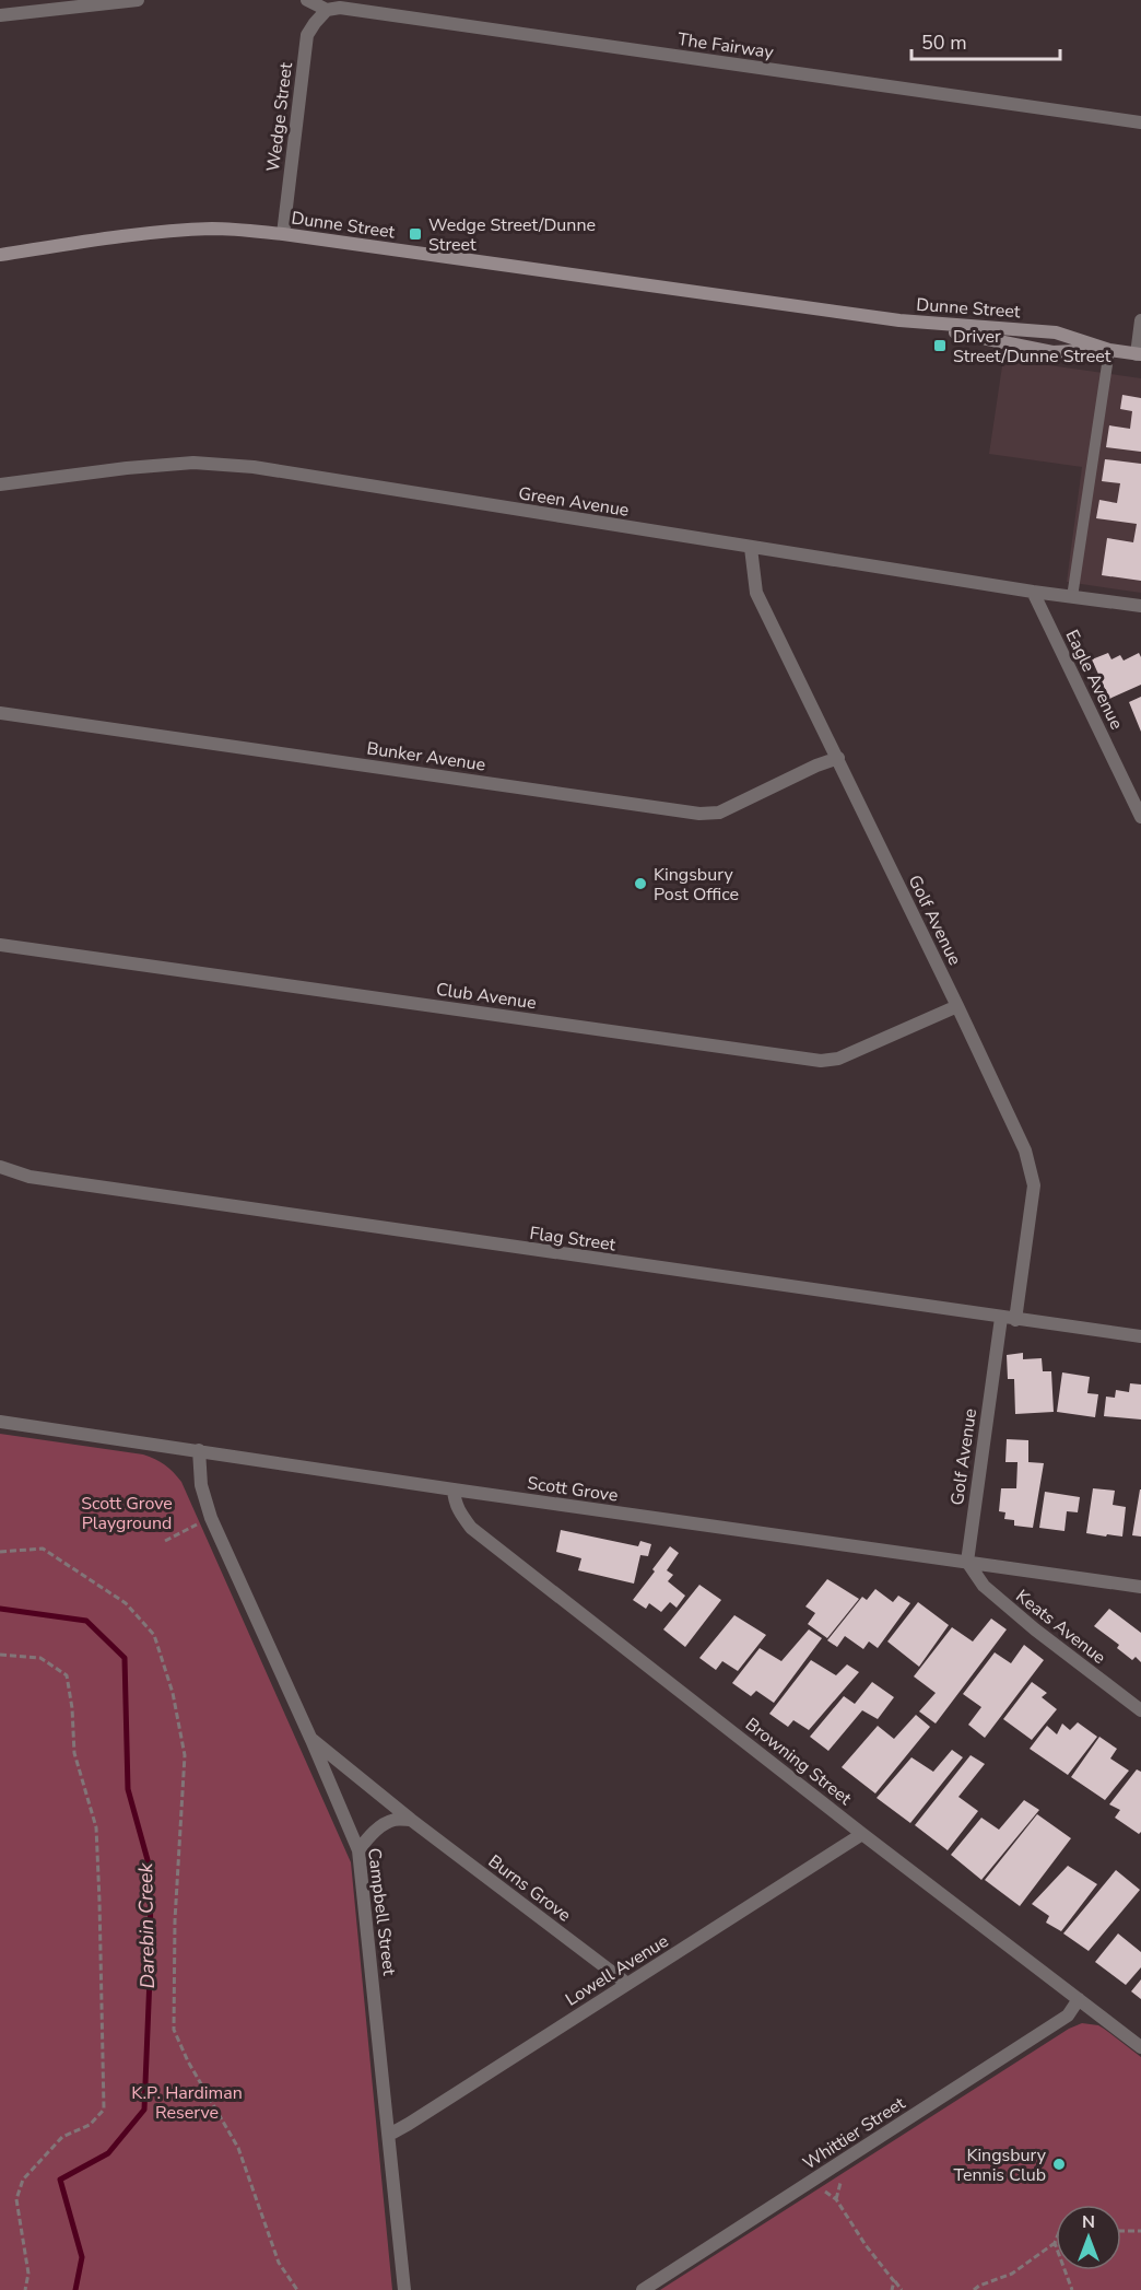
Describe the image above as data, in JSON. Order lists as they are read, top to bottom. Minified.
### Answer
{"streets":{"main road":["Dunne Street"],"street":["The Fairway","Wedge Street","Green Avenue","Eagle Avenue","Bunker Avenue","Golf Avenue","Club Avenue","Flag Street","Scott Grove","Keats Avenue","Browning Street","Burns Grove","Campbell Street","Lowell Avenue","Whittier Street"]},"crossings":[["The Fairway","Wedge Street"],["Wedge Street","Dunne Street"],["Green Avenue","Eagle Avenue"],["Green Avenue","Golf Avenue"],["Bunker Avenue","Golf Avenue"],["Golf Avenue","Club Avenue"],["Golf Avenue","Flag Street"],["Golf Avenue","Scott Grove"],["Golf Avenue","Keats Avenue"],["Scott Grove","Keats Avenue"],["Scott Grove","Browning Street"],["Scott Grove","Campbell Street"],["Browning Street","Lowell Avenue"],["Browning Street","Whittier Street"],["Burns Grove","Campbell Street"],["Burns Grove","Lowell Avenue"],["Campbell Street","Lowell Avenue"]],"water":["Darebin Creek"],"parks":["Scott Grove Playground","K.P. Hardiman Reserve"],"places":{"transit":["Wedge Street/Dunne Street","Driver Street/Dunne Street"],"other":["Kingsbury Post Office","Kingsbury Tennis Club"]},"scale_bar":"50 m","north":"top"}
